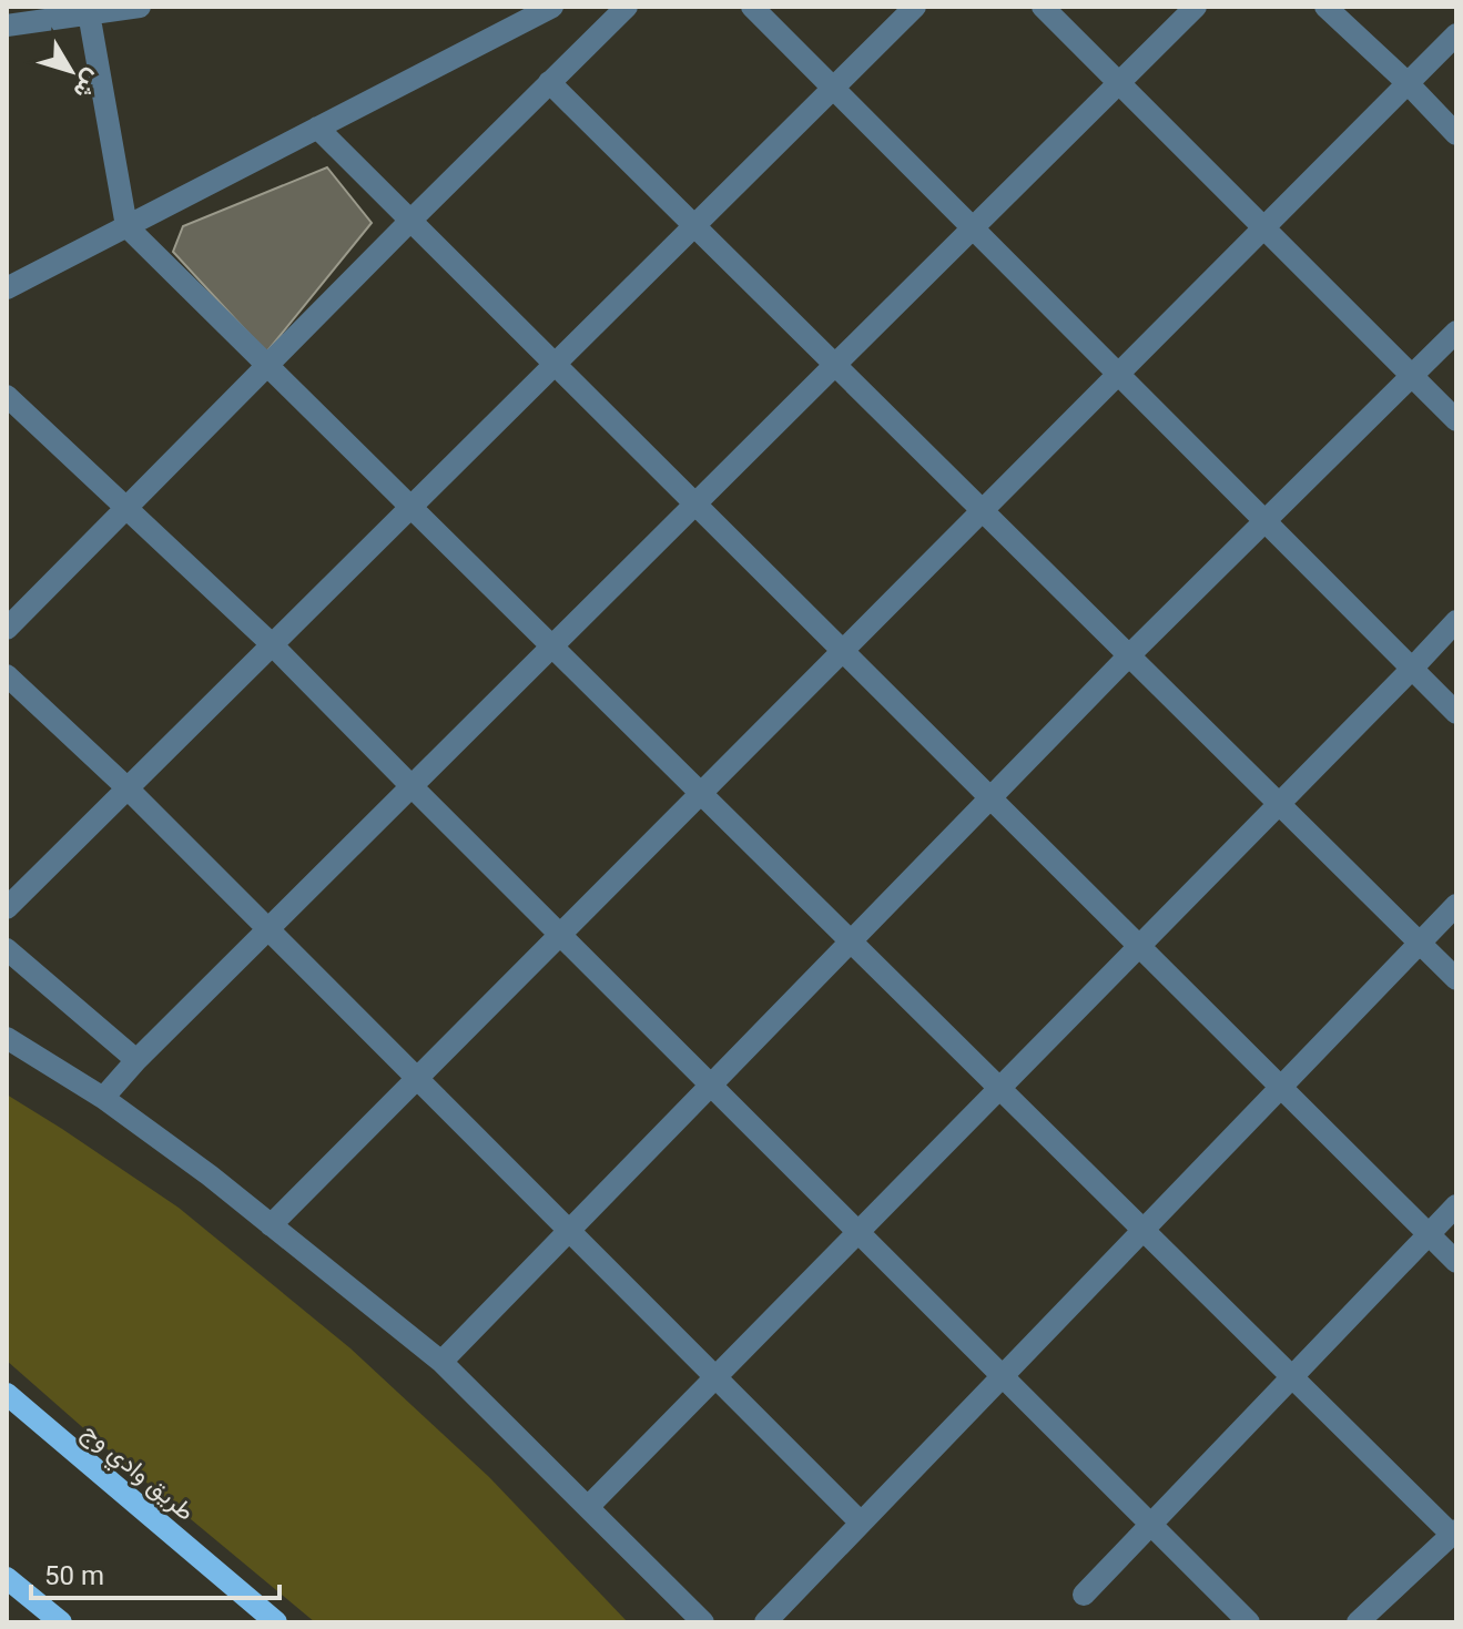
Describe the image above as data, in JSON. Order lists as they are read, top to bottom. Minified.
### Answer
{"streets":{"main road":["طريق وادي وج"]},"scale_bar":"50 m","north":"bottom right"}
